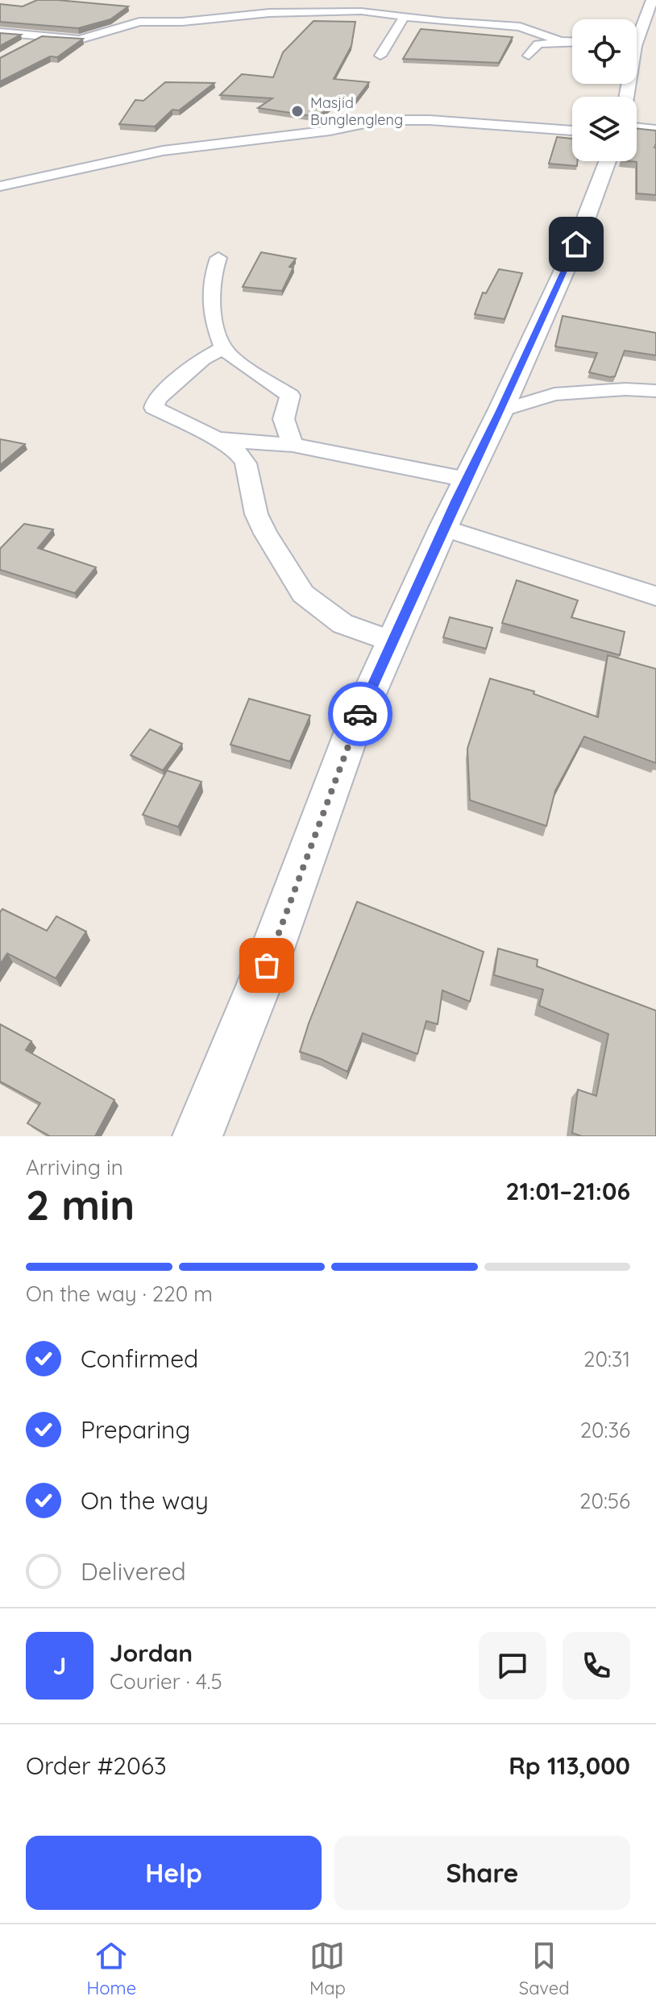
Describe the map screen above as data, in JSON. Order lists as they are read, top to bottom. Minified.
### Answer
{"places":["Masjid Bunglengleng"],"page":{"heading":["2 min","Arriving in","21:01–21:06"],"panel":["Jordan","Courier · 4.5","Order #2063","Rp 113,000"],"bar":"On the way · 220 m","list":[["Confirmed","20:31"],["Preparing","20:36"],["On the way","20:56"],"Delivered"],"round":"J","buttons":["Help","Share"],"tabs":["Home","Map","Saved"]}}
